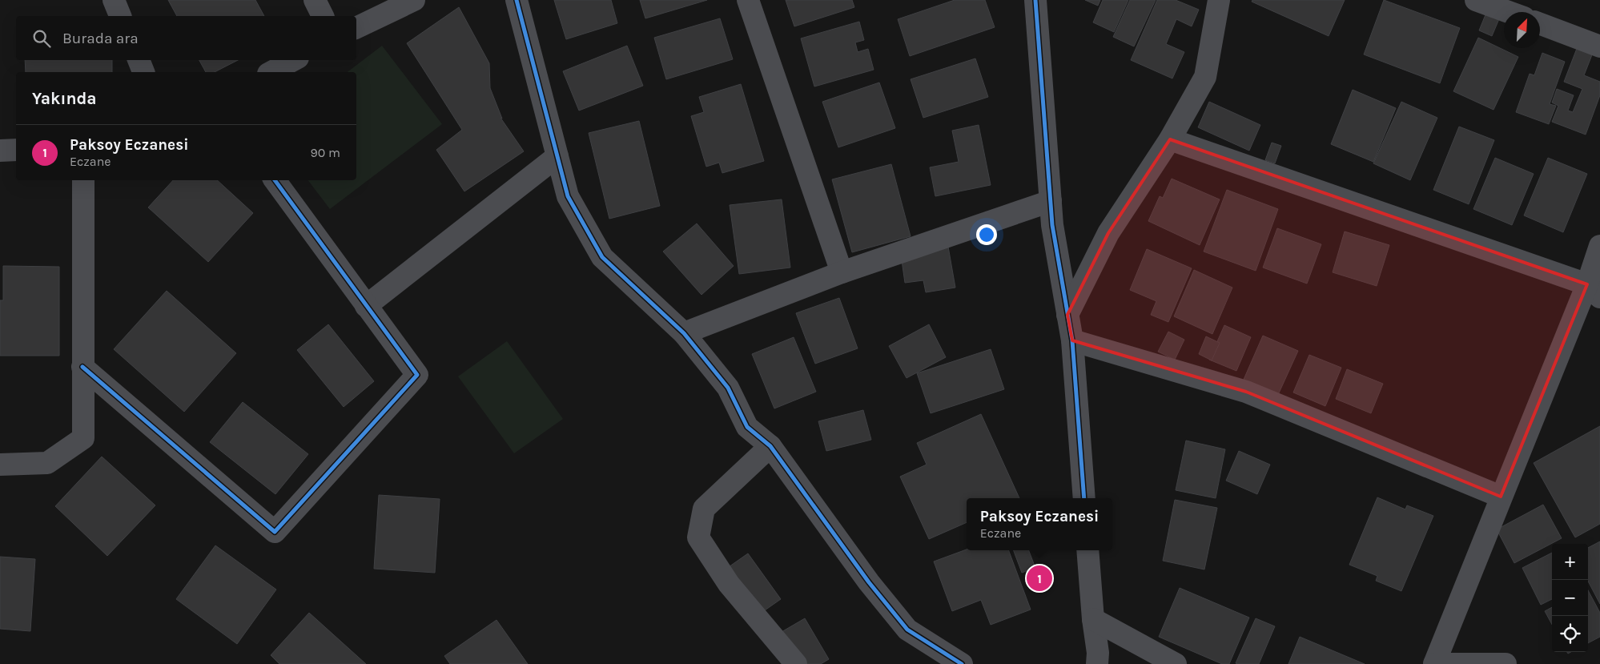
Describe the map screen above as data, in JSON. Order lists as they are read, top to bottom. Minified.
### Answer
{"north":"top right","page":{"search":"Burada ara","heading":"Yakında","list":[{"mark":"1","name":"Paksoy Eczanesi","note":"Eczane","value":"90 m"}],"popup":["Paksoy Eczanesi","Eczane"],"map_buttons":["+","−"],"pins":"1"}}
